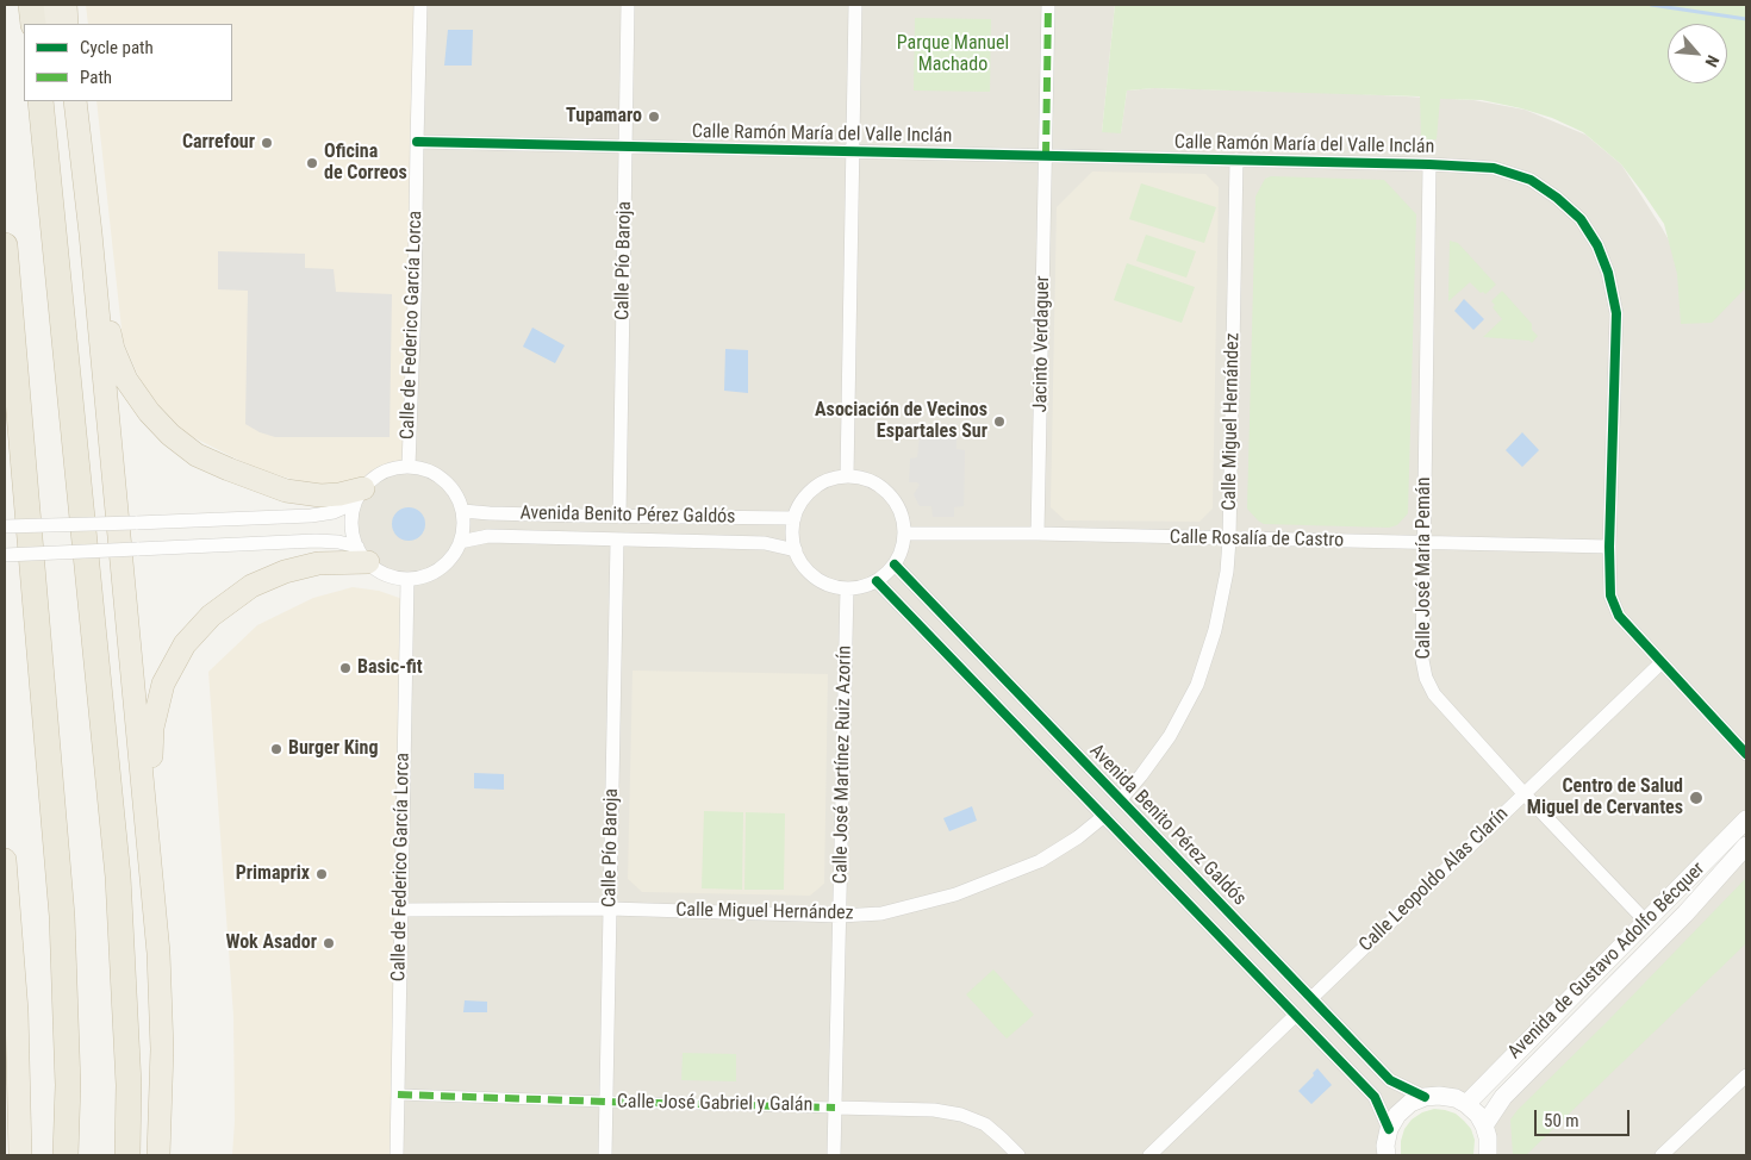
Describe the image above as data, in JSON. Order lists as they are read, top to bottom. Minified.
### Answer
{"streets":{"street":["Calle Ramón María del Valle Inclán","Calle Pío Baroja","Calle de Federico García Lorca","Jacinto Verdaguer","Calle Miguel Hernández","Avenida Benito Pérez Galdós","Calle Rosalía de Castro","Calle José María Pemán","Calle José Martínez Ruiz Azorín","Calle Leopoldo Alas Clarín","Avenida de Gustavo Adolfo Bécquer","Calle José Gabriel y Galán"]},"crossings":[["Calle Ramón María del Valle Inclán","Calle Pío Baroja"],["Calle Ramón María del Valle Inclán","Calle de Federico García Lorca"],["Calle Ramón María del Valle Inclán","Jacinto Verdaguer"],["Calle Ramón María del Valle Inclán","Calle Miguel Hernández"],["Calle Ramón María del Valle Inclán","Calle Rosalía de Castro"],["Calle Ramón María del Valle Inclán","Calle José María Pemán"],["Calle Ramón María del Valle Inclán","Calle Leopoldo Alas Clarín"],["Calle Pío Baroja","Calle Miguel Hernández"],["Calle Pío Baroja","Avenida Benito Pérez Galdós"],["Calle Pío Baroja","Calle José Gabriel y Galán"],["Calle de Federico García Lorca","Calle Miguel Hernández"],["Calle de Federico García Lorca","Avenida Benito Pérez Galdós"],["Calle de Federico García Lorca","Calle José Gabriel y Galán"],["Jacinto Verdaguer","Calle Rosalía de Castro"],["Calle Miguel Hernández","Avenida Benito Pérez Galdós"],["Calle Miguel Hernández","Calle Rosalía de Castro"],["Calle Miguel Hernández","Calle José Martínez Ruiz Azorín"],["Avenida Benito Pérez Galdós","Calle Rosalía de Castro"],["Avenida Benito Pérez Galdós","Calle José Martínez Ruiz Azorín"],["Avenida Benito Pérez Galdós","Calle Leopoldo Alas Clarín"],["Calle Rosalía de Castro","Calle José María Pemán"],["Calle Rosalía de Castro","Calle José Martínez Ruiz Azorín"],["Calle José María Pemán","Calle Leopoldo Alas Clarín"],["Calle José María Pemán","Avenida de Gustavo Adolfo Bécquer"],["Calle José Martínez Ruiz Azorín","Calle José Gabriel y Galán"]],"parks":["Parque Manuel Machado"],"places":["Tupamaro","Carrefour","Oficina de Correos","Asociación de Vecinos Espartales Sur","Basic-fit","Burger King","Centro de Salud Miguel de Cervantes","Primaprix","Wok Asador"],"legend":["Cycle path","Path"],"scale_bar":"50 m","north":"bottom right"}
